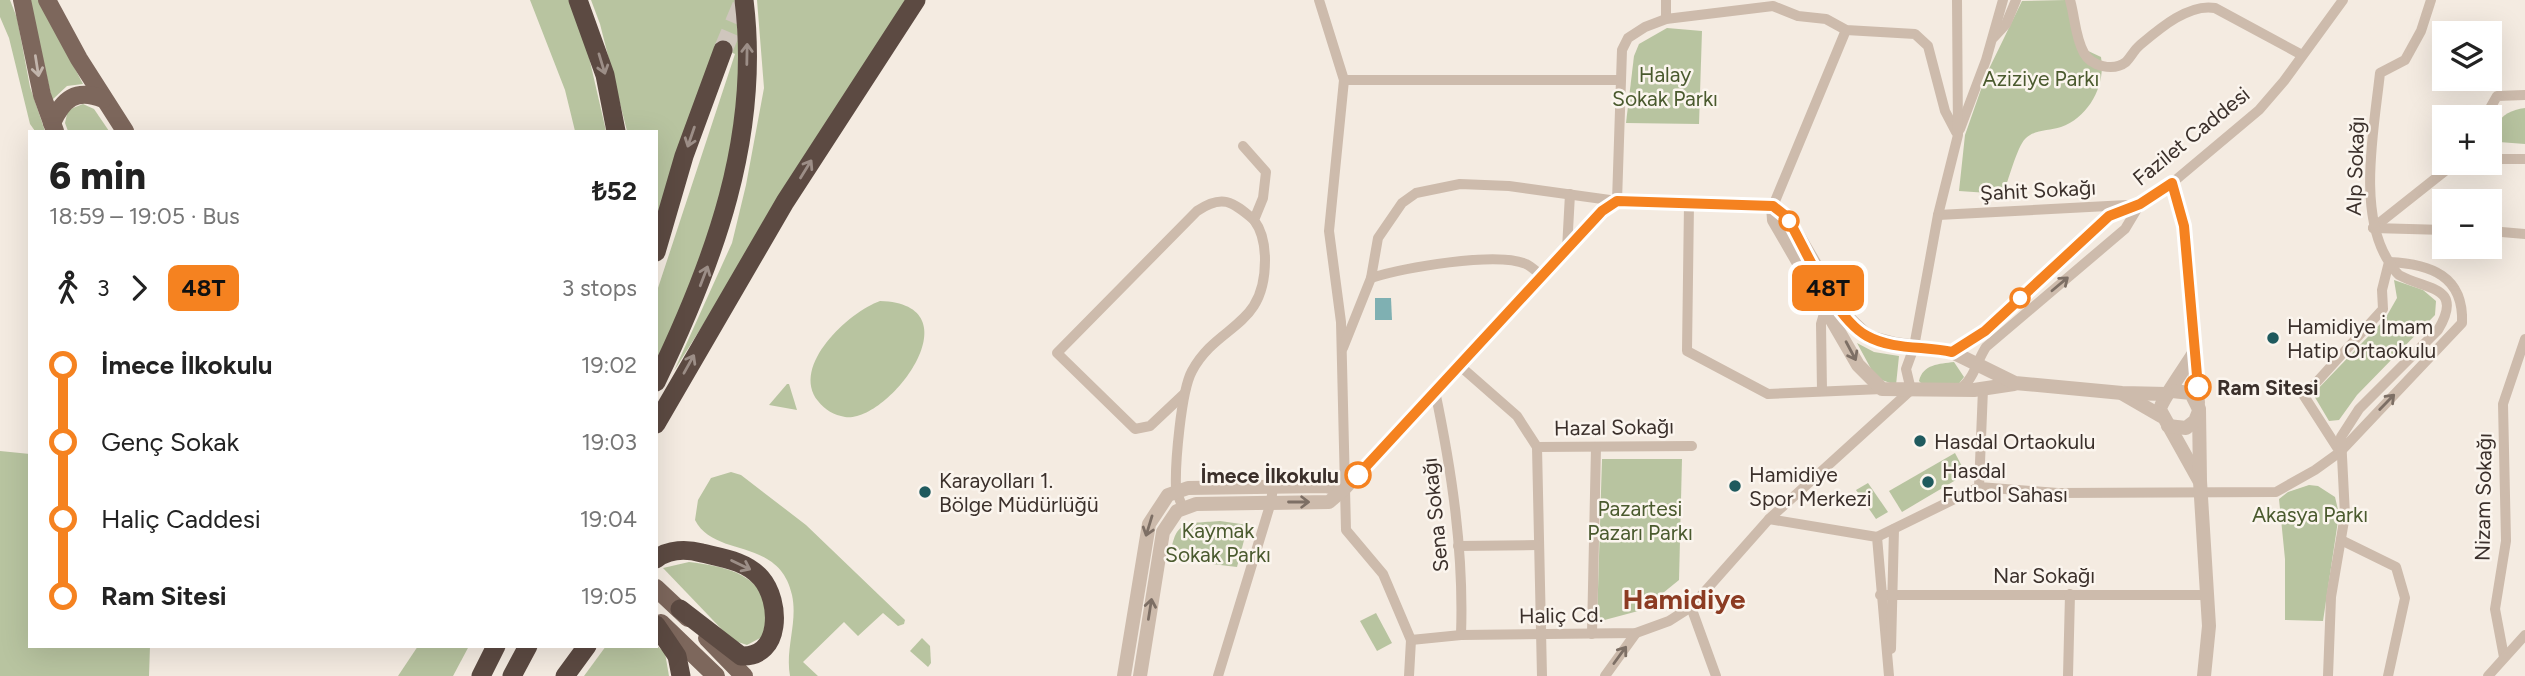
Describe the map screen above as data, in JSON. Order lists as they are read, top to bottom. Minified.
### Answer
{"streets":{"street":["Fazilet Caddesi","Alp Sokağı","Şahit Sokağı","Hazal Sokağı","Nizam Sokağı","Sena Sokağı","Nar Sokağı","Haliç Cd."]},"crossings":[["Fazilet Caddesi","Şahit Sokağı"],["Sena Sokağı","Haliç Cd."]],"districts":["Hamidiye"],"parks":["Halay Sokak Parkı","Aziziye Parkı","Pazartesi Pazarı Parkı","Akasya Parkı","Kaymak Sokak Parkı"],"places":["Hamidiye İmam Hatip Ortaokulu","Ram Sitesi","Hasdal Ortaokulu","İmece İlkokulu","Hasdal Futbol Sahası","Hamidiye Spor Merkezi","Karayolları 1. Bölge Müdürlüğü"],"lines":["bus line 48T"],"page":{"on_map":"48T","map_buttons":["+","−"],"heading":["6 min","18:59 – 19:05 · Bus","₺52"],"legs":["3","48T","3 stops"],"list":[{"name":"İmece İlkokulu","value":"19:02"},{"name":"Genç Sokak","value":"19:03"},{"name":"Haliç Caddesi","value":"19:04"},{"name":"Ram Sitesi","value":"19:05"}]}}
